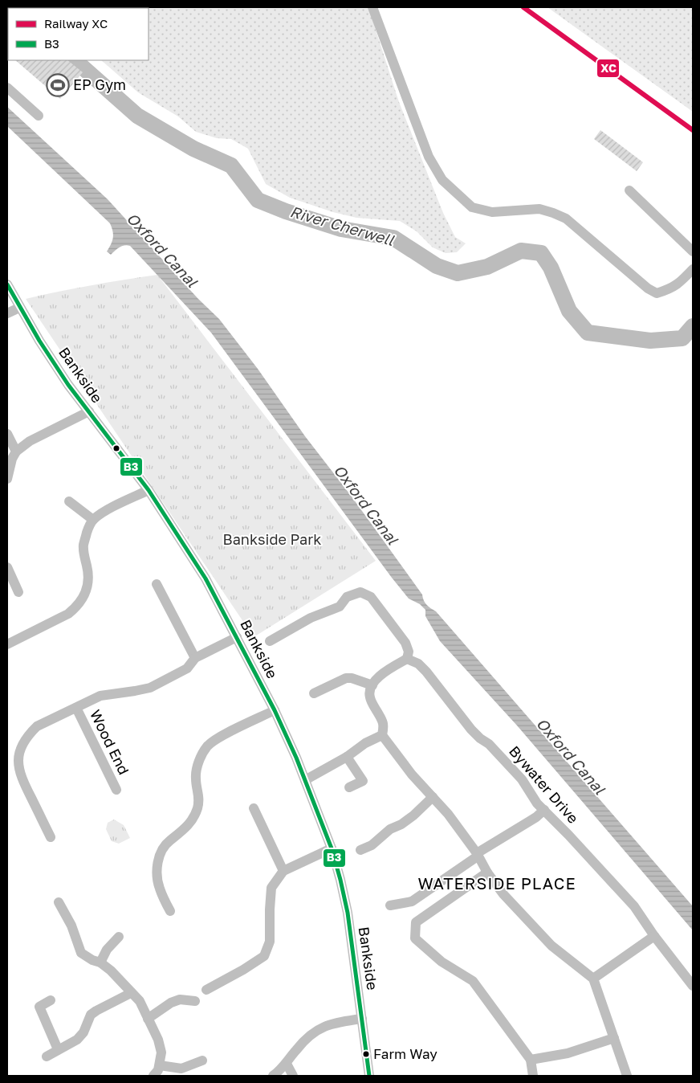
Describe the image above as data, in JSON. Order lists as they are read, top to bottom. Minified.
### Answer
{"streets":{"street":["Bankside","Wood End","Bywater Drive"]},"crossings":[["Bankside","Wood End"]],"districts":["WATERSIDE PLACE"],"water":["River Cherwell","Oxford Canal"],"parks":["Bankside Park"],"places":{"sports":["EP Gym"],"other":["Farm Way"]},"lines":["rail line XC","transit line B3"],"legend":["Railway XC","B3"]}
